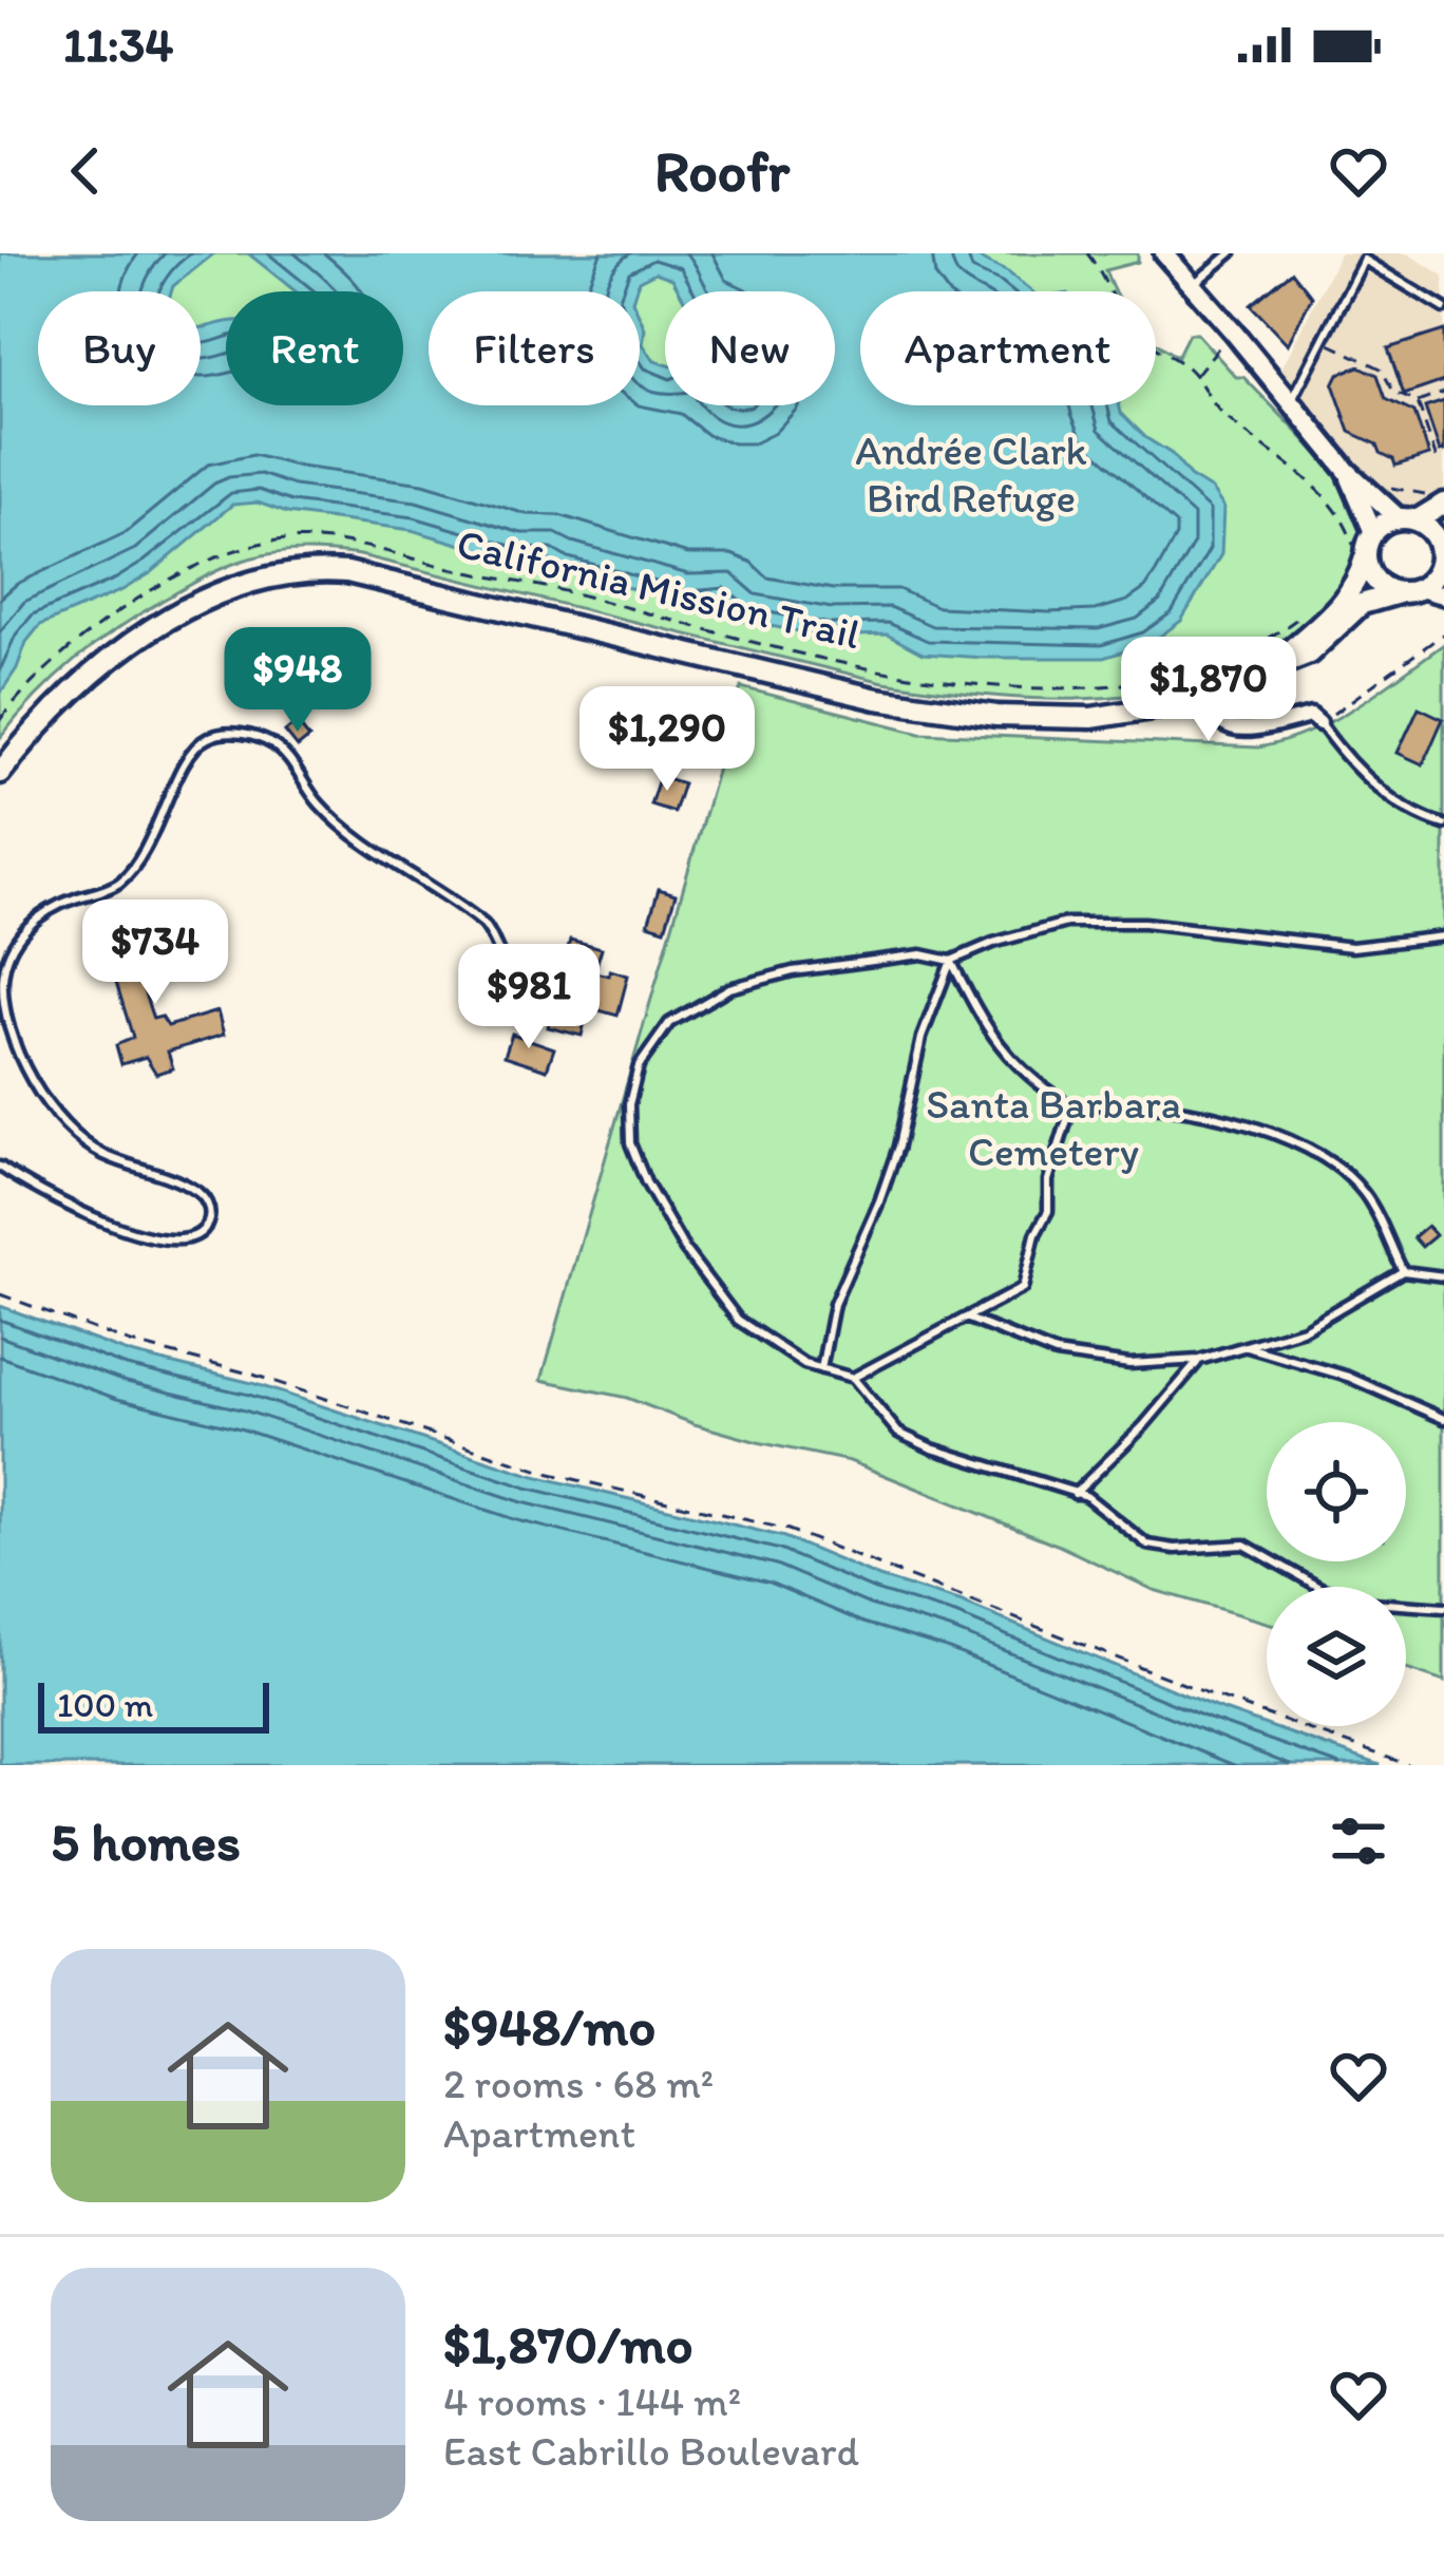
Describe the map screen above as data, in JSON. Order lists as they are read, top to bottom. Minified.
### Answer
{"streets":{"path":["California Mission Trail"]},"parks":["Andrée Clark Bird Refuge","Santa Barbara Cemetery"],"scale_bar":"100 m","page":{"status":"11:34","header":"Roofr","chip":["Buy","Rent","Filters","New","Apartment"],"price":["$948","$1,870","$1,290","$734","$981"],"scale":"100 m","heading":"5 homes","list":[{"name":"$948/mo","note":"2 rooms · 68 m² · Apartment"},{"name":"$1,870/mo","note":"4 rooms · 144 m² · East Cabrillo Boulevard"}]}}
